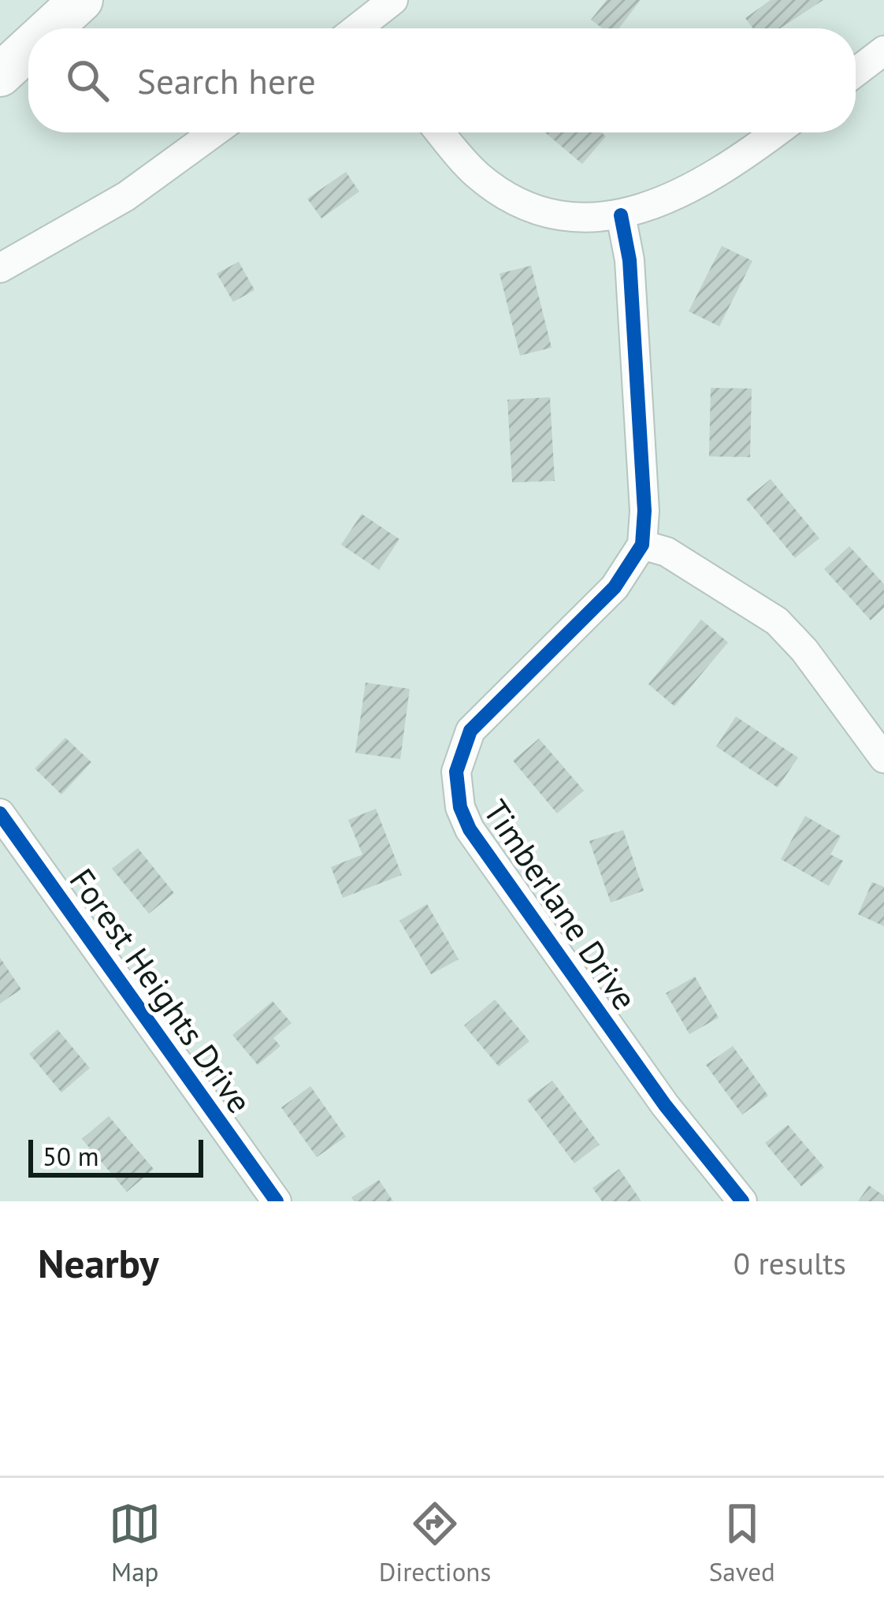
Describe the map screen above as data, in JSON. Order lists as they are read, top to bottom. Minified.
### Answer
{"streets":{"street":["Timberlane Drive","Forest Heights Drive"]},"scale_bar":"50 m","page":{"search":"Search here","scale":"50 m","heading":["Nearby","0 results"],"nav":["Map","Directions","Saved"]}}
